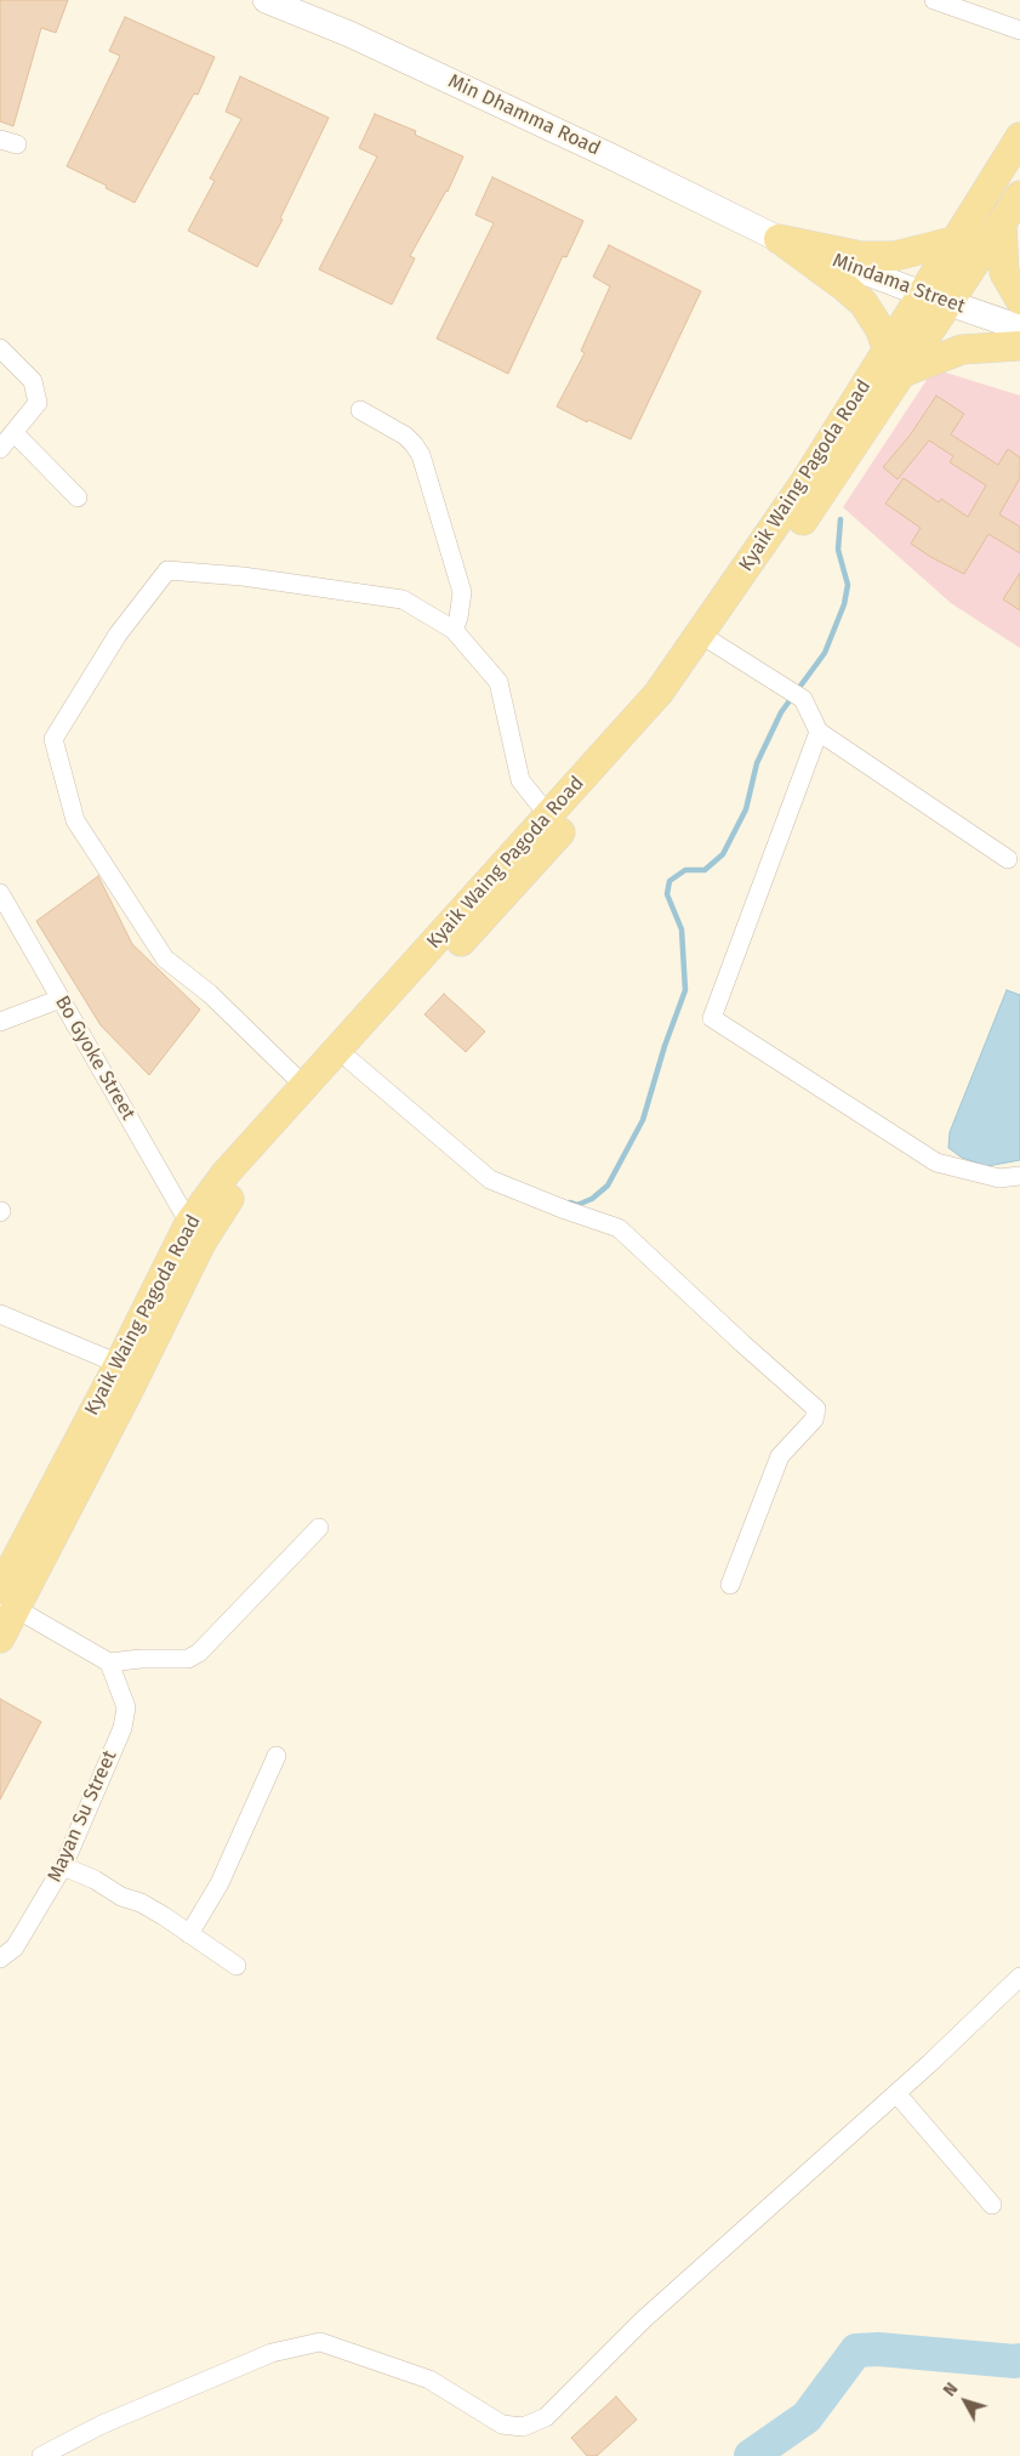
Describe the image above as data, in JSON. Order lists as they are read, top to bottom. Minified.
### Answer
{"streets":{"main road":["Min Dhamma Road","Mindama Street","Kyaik Waing Pagoda Road"],"street":["Bo Gyoke Street","Mayan Su Street"]},"crossings":[["Min Dhamma Road","Mindama Street"],["Mindama Street","Kyaik Waing Pagoda Road"],["Kyaik Waing Pagoda Road","Bo Gyoke Street"]],"north":"top left"}
